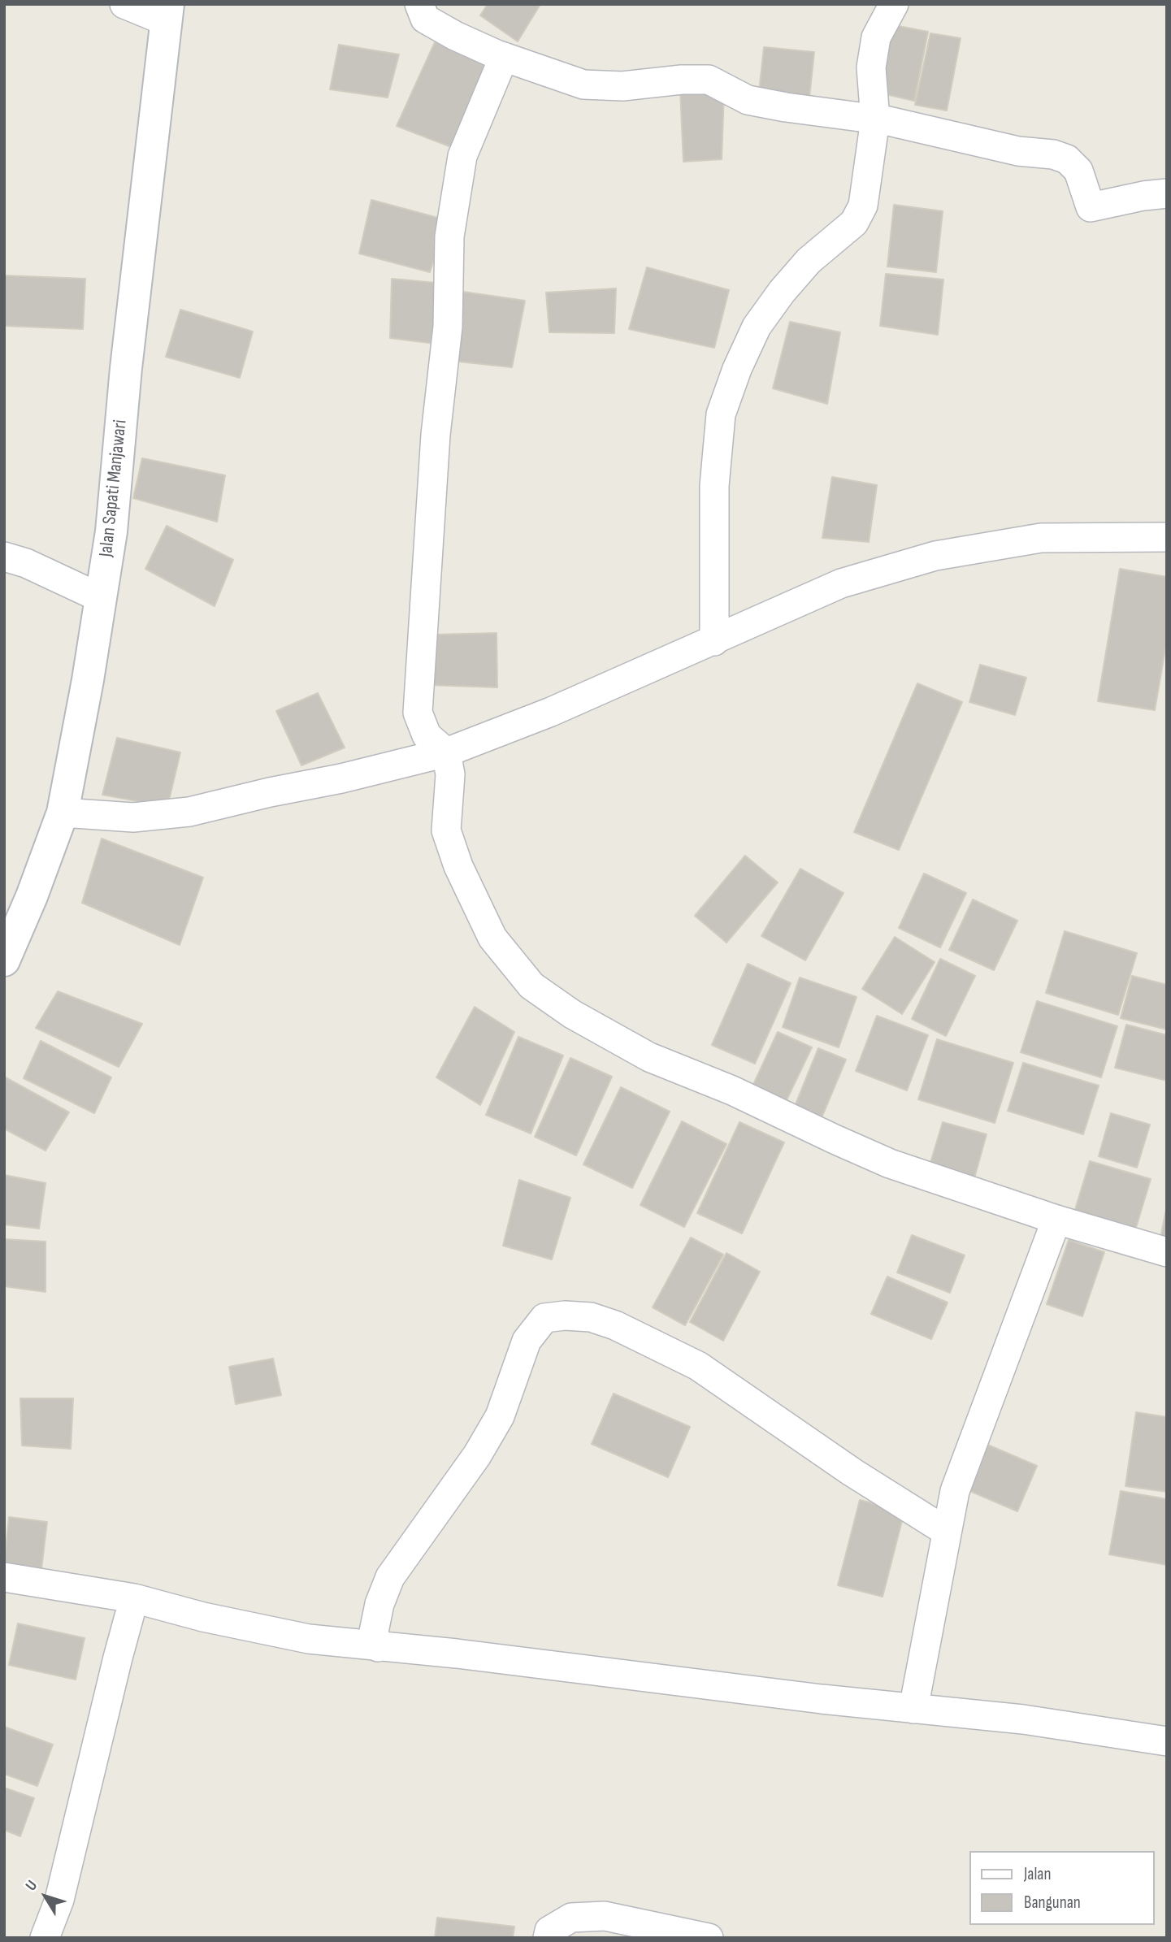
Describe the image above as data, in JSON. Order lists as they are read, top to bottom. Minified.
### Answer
{"streets":{"street":["Jalan Sapati Manjawari"]},"legend":["Jalan","Bangunan"],"north":"top left"}
